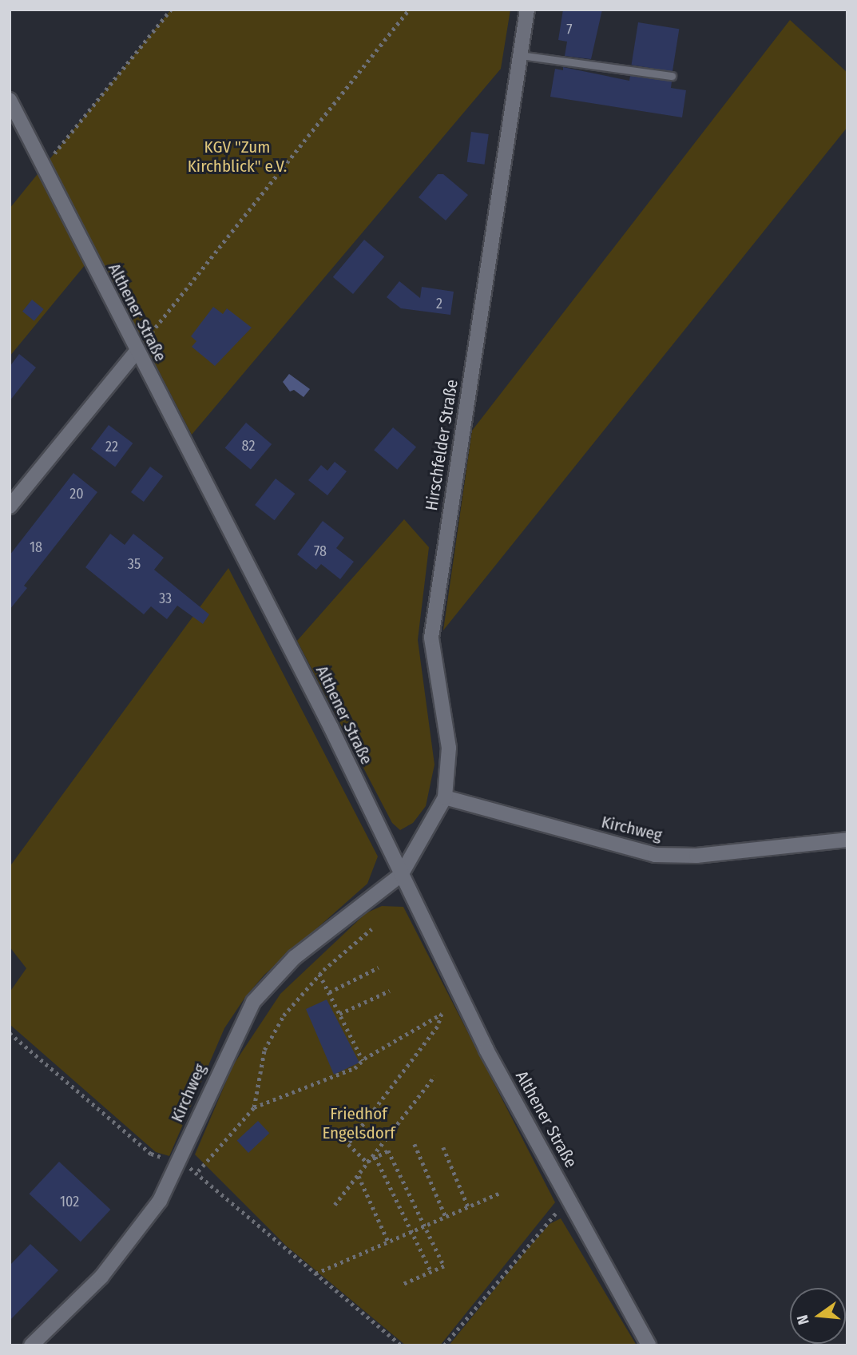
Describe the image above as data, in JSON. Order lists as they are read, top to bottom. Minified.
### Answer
{"streets":{"street":["Althener Straße","Hirschfelder Straße","Kirchweg"]},"crossings":[["Althener Straße","Hirschfelder Straße"],["Althener Straße","Kirchweg"],["Hirschfelder Straße","Kirchweg"]],"parks":["KGV \"Zum Kirchblick\" e.V.","Friedhof Engelsdorf"],"house_numbers":["7","2","82","22","20","18","78","35","33","102"],"north":"left"}
